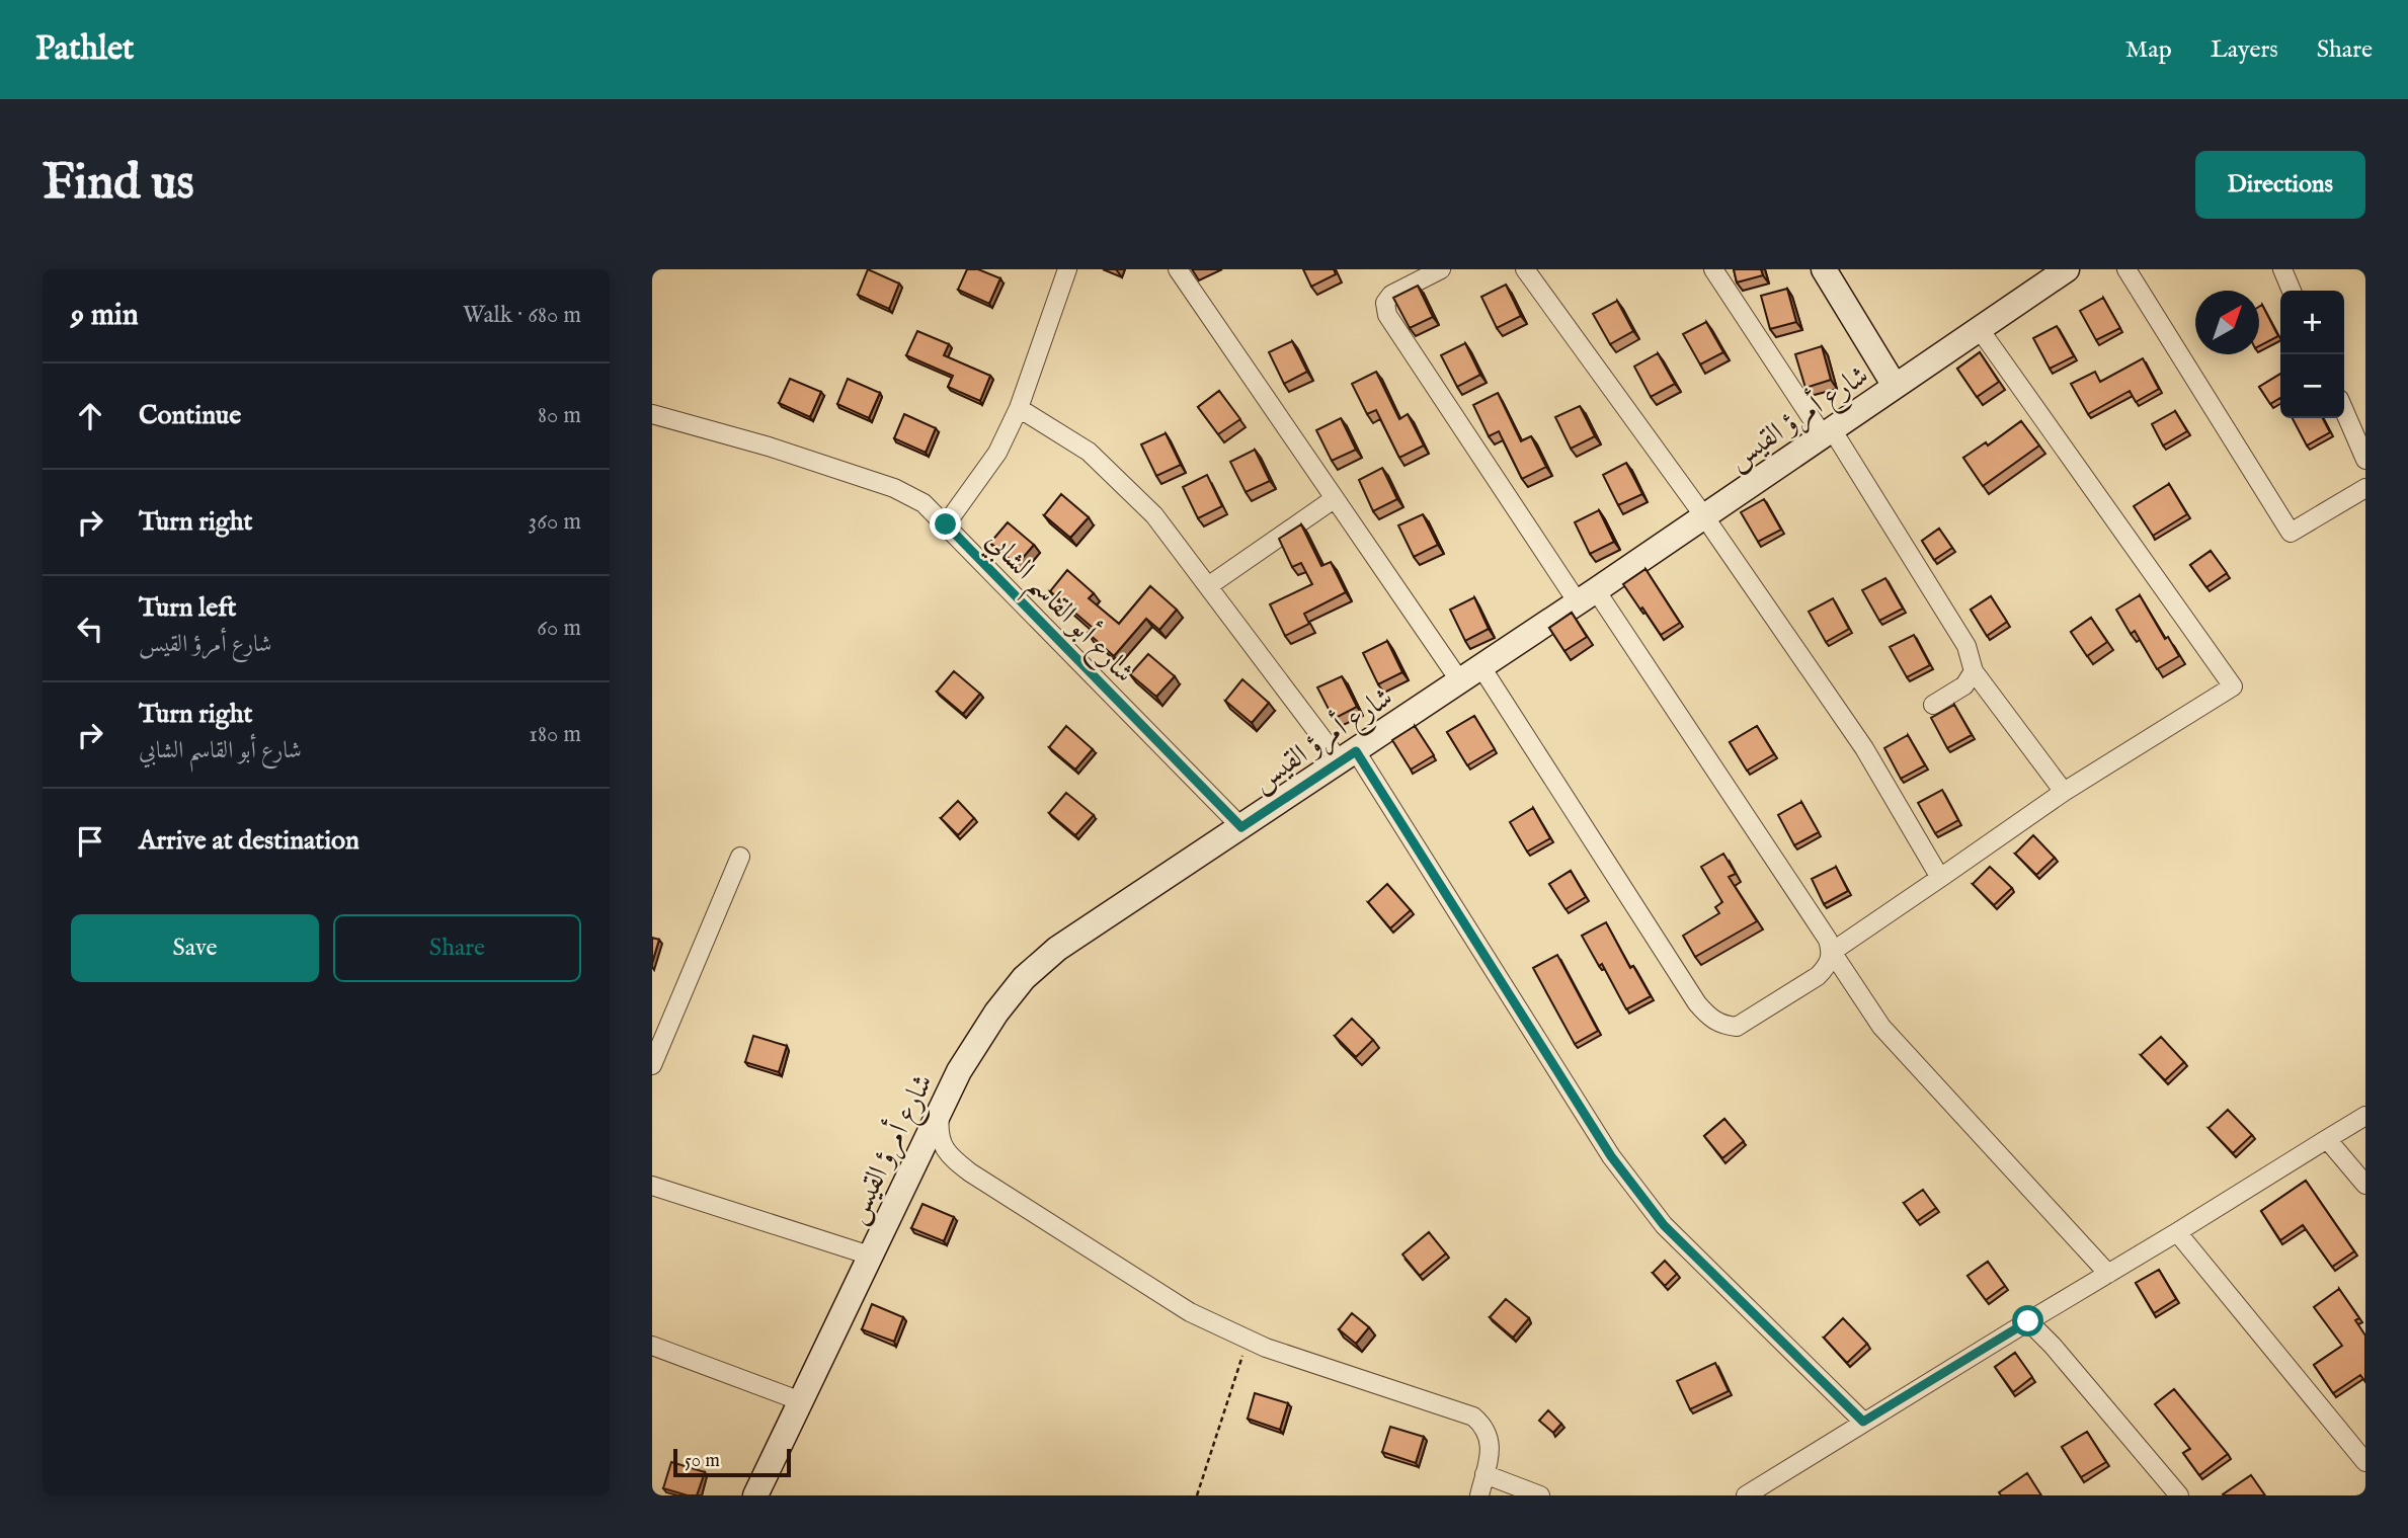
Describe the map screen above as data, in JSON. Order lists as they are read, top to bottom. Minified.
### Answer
{"streets":{"street":["شارع أمرؤ القيس","شارع أبو القاسم الشابي"]},"crossings":[["شارع أمرؤ القيس","شارع أبو القاسم الشابي"]],"scale_bar":"50 m","north":"top right","page":{"header":"Pathlet","nav":["Map","Layers","Share"],"buttons":["Directions",["Save","Share"]],"title":"Find us","heading":["9 min","Walk · 680 m"],"map_buttons":["+","−"],"list":[["Continue","80 m"],["Turn right","360 m"],["Turn left","شارع أمرؤ القيس","60 m"],["Turn right","شارع أبو القاسم الشابي","180 m"],"Arrive at destination"],"scale":"50 m"}}
